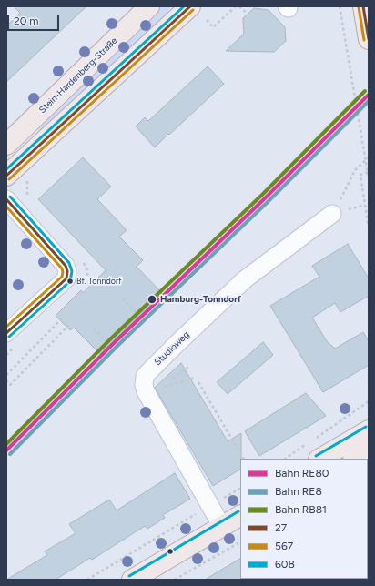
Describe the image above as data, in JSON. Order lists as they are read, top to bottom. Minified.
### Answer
{"streets":{"main road":["Stein-Hardenberg-Straße"],"street":["Studioweg"]},"places":["Bf. Tonndorf","Hamburg-Tonndorf"],"lines":["transit line 27","transit line 608","transit line 567","rail line RB81","rail line RE80","rail line RE8"],"legend":["Bahn RE80","Bahn RE8","Bahn RB81","27","567","608"],"scale_bar":"20 m"}
